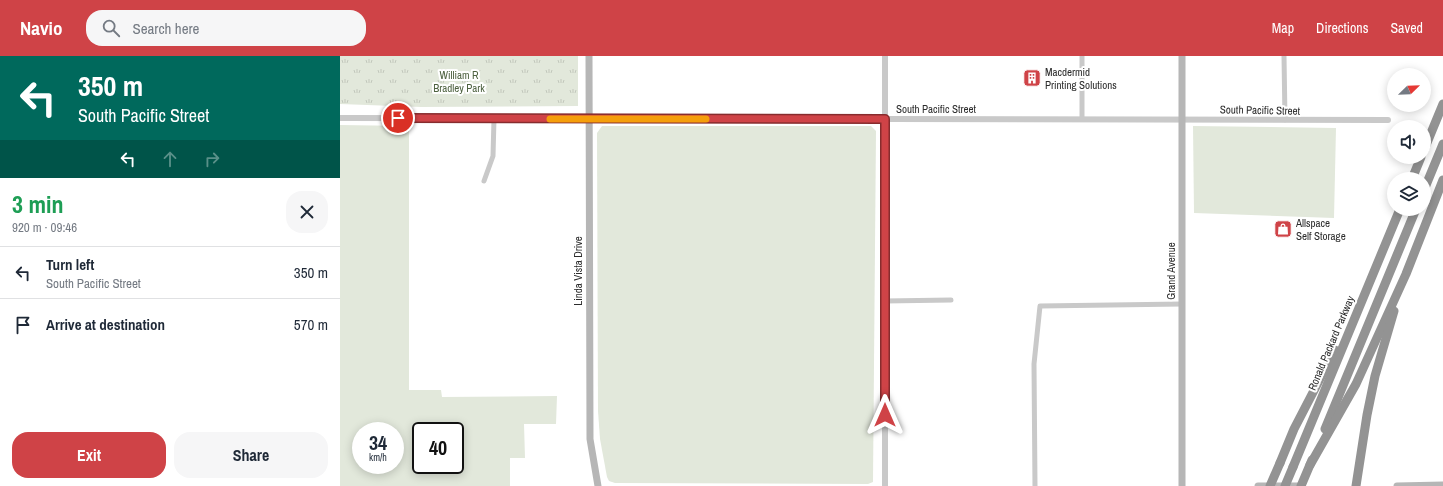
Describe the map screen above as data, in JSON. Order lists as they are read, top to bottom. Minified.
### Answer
{"streets":{"highway":["Ronald Packard Parkway"],"main road":["Linda Vista Drive","Grand Avenue"],"street":["South Pacific Street"]},"crossings":[["South Pacific Street","Linda Vista Drive"],["South Pacific Street","Grand Avenue"]],"parks":["William R Bradley Park"],"places":{"building":["Macdermid Printing Solutions"],"shop":["Allspace Self Storage"]},"north":"top right","page":{"header":"Navio","search":"Search here","nav":["Map","Directions","Saved"],"turn":["350 m","South Pacific Street"],"heading":["3 min","920 m · 09:46"],"list":[{"name":"Turn left","note":"South Pacific Street","value":"350 m"},{"name":"Arrive at destination","value":"570 m"}],"speed":"34 km/h","limit":"40","buttons":["Exit","Share"]}}
